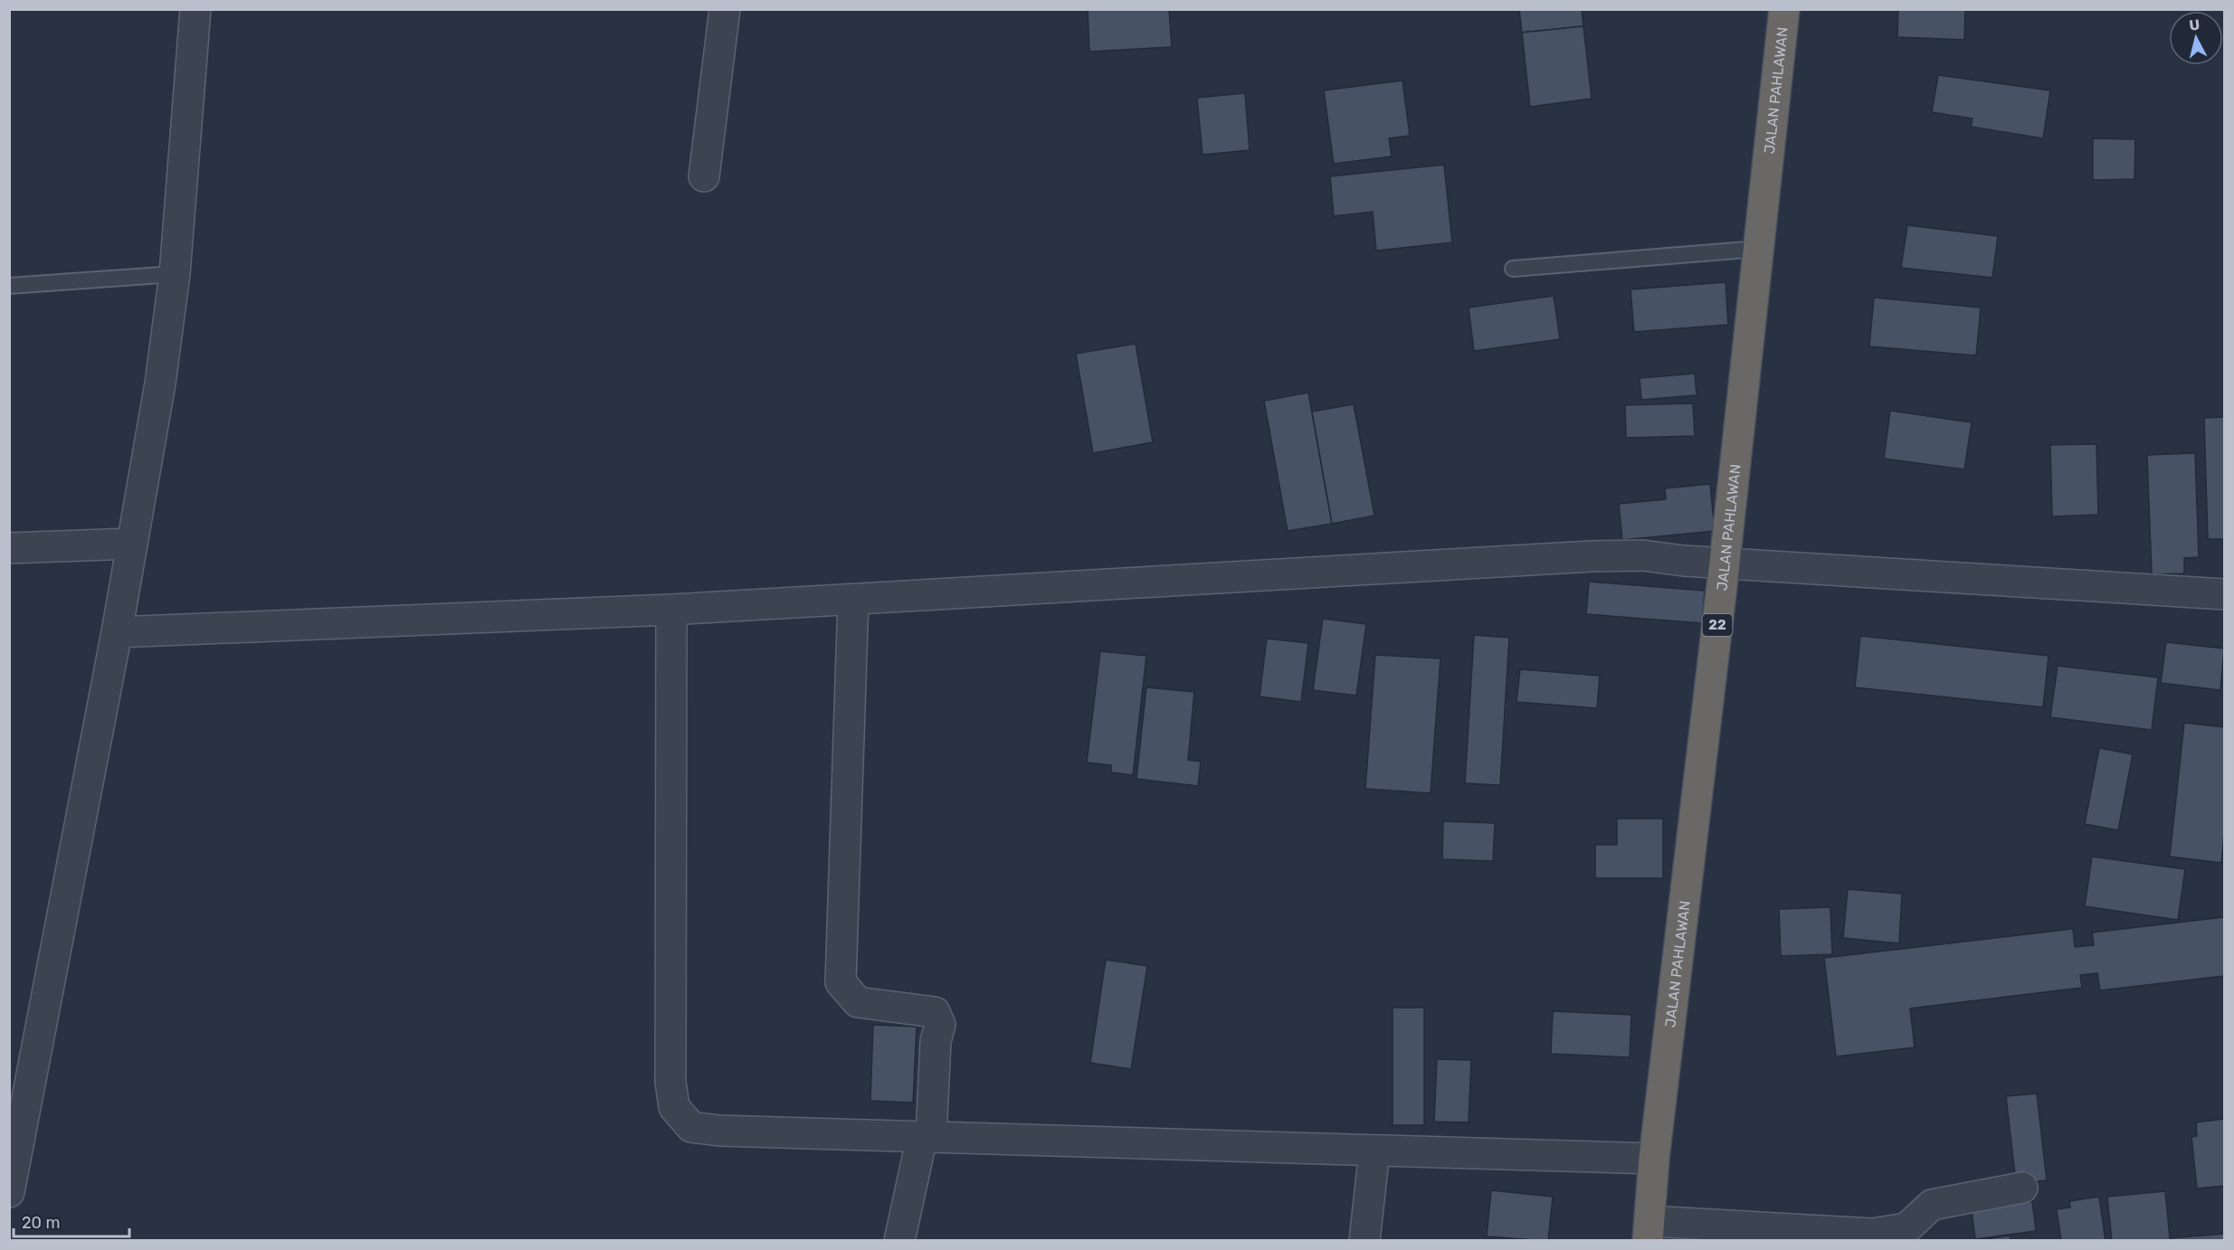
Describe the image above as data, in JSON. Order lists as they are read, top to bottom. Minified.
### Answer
{"streets":{"highway":["JALAN PAHLAWAN","22"]},"scale_bar":"20 m","north":"top"}
